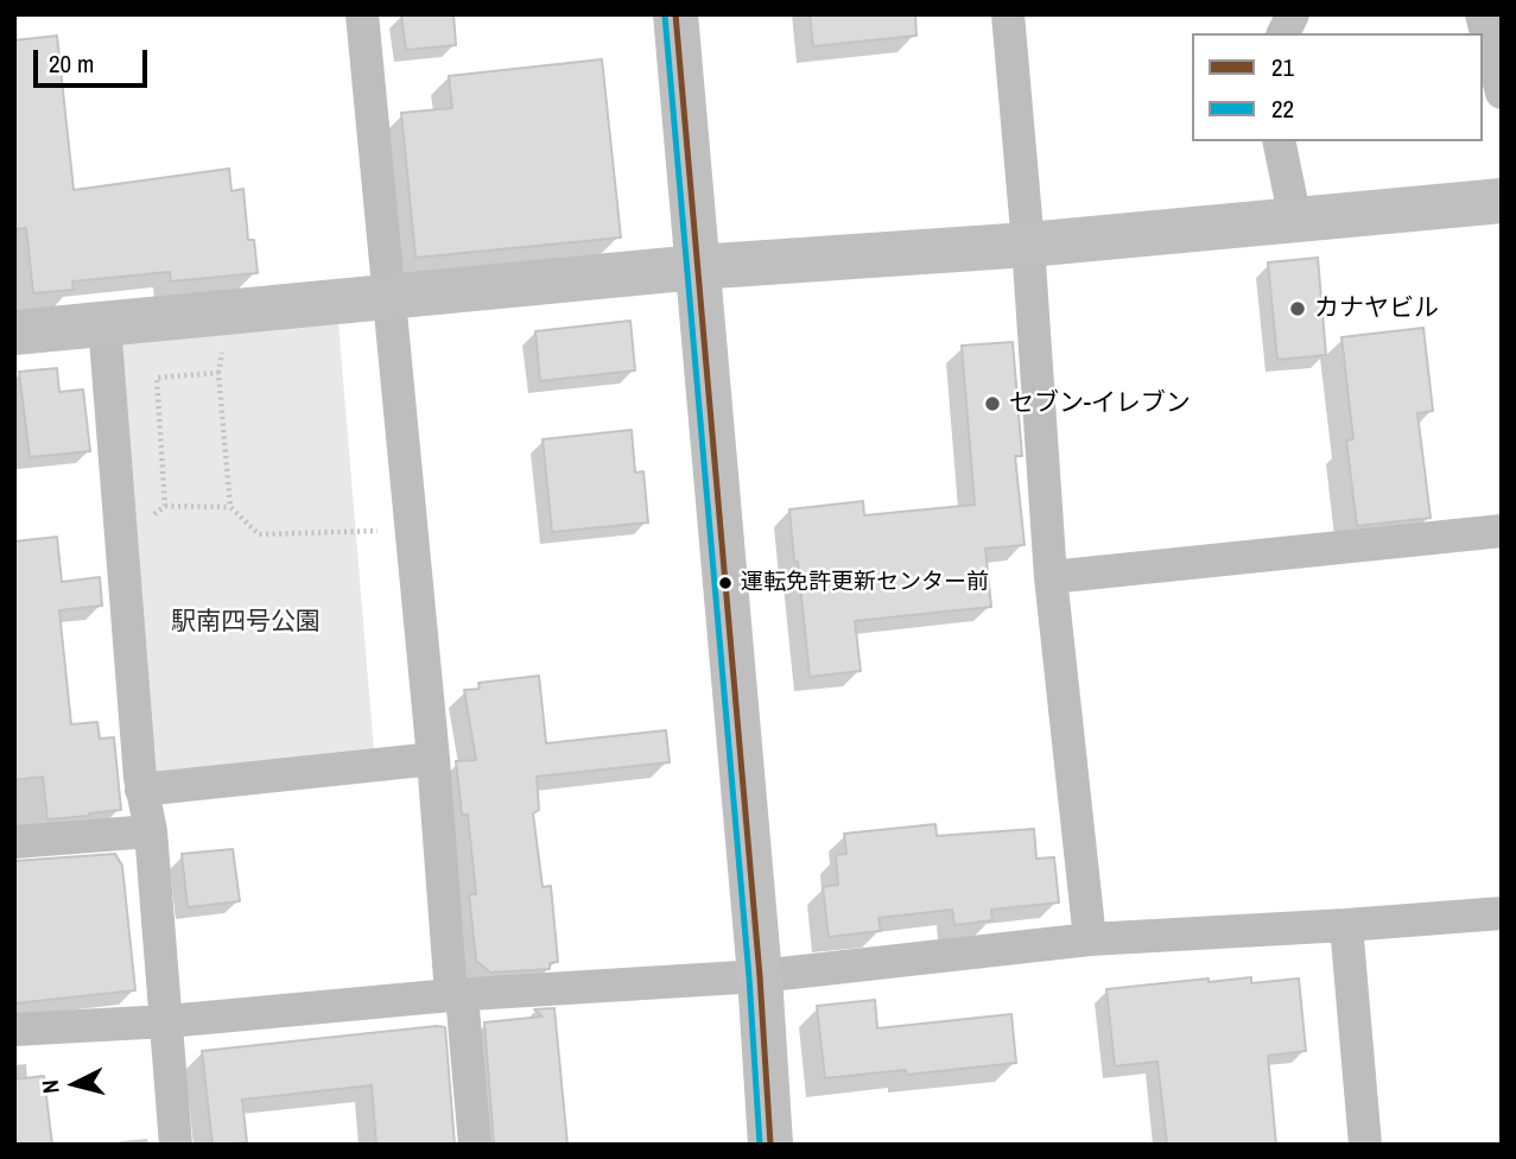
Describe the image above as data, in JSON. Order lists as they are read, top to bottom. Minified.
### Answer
{"parks":["駅南四号公園"],"places":["カナヤビル","セブン-イレブン","運転免許更新センター前"],"lines":["transit line 21","transit line 22"],"legend":["21","22"],"scale_bar":"20 m","north":"left"}
